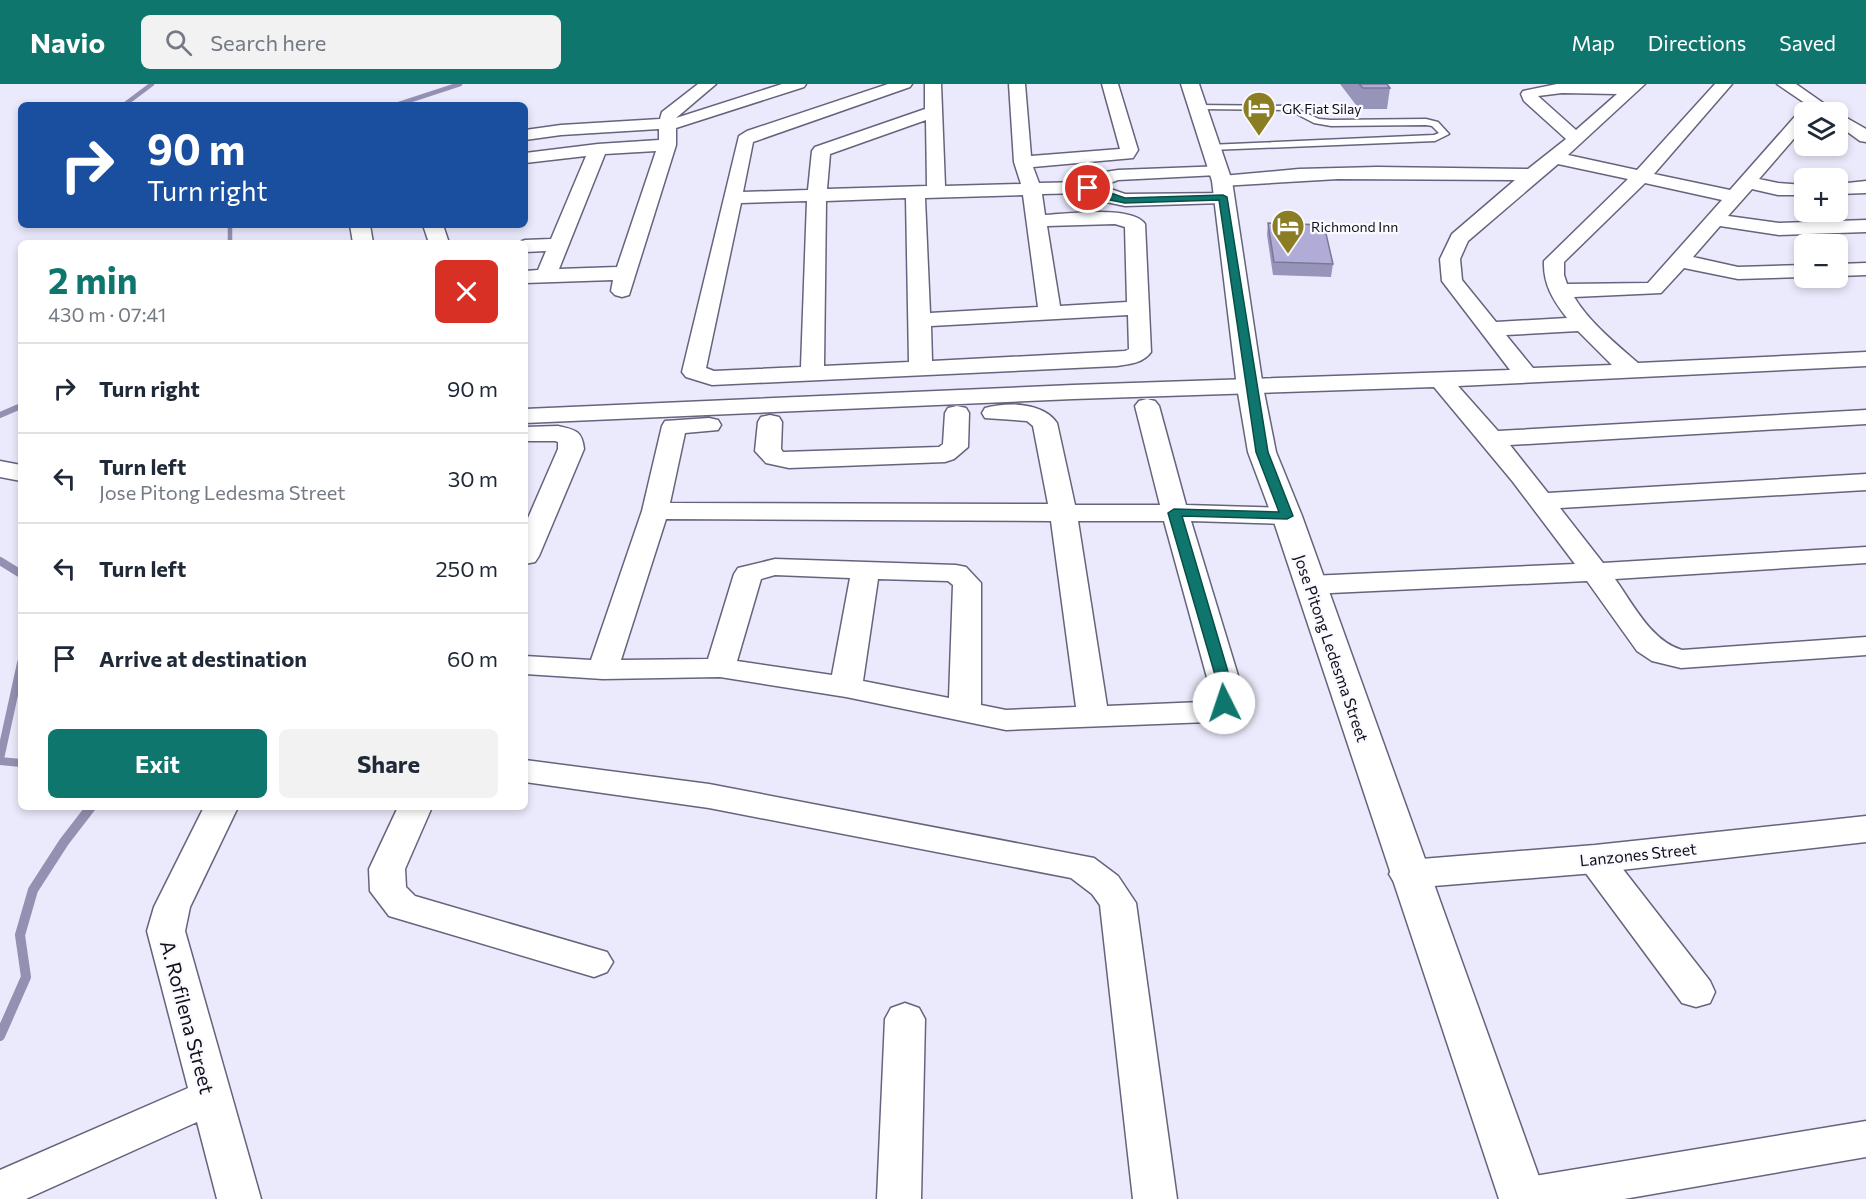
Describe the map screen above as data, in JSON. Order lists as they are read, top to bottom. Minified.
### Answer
{"streets":{"main road":["Jose Pitong Ledesma Street","Lanzones Street"],"street":["A. Rofilena Street"]},"crossings":[["Jose Pitong Ledesma Street","Lanzones Street"]],"places":{"hotel":["GK Fiat Silay","Richmond Inn"]},"page":{"header":"Navio","search":"Search here","nav":["Map","Directions","Saved"],"map_buttons":["+","−"],"turn":["90 m","Turn right"],"heading":["2 min","430 m · 07:41"],"list":[{"name":"Turn right","value":"90 m"},{"name":"Turn left","note":"Jose Pitong Ledesma Street","value":"30 m"},{"name":"Turn left","value":"250 m"},{"name":"Arrive at destination","value":"60 m"}],"buttons":["Exit","Share"]}}
